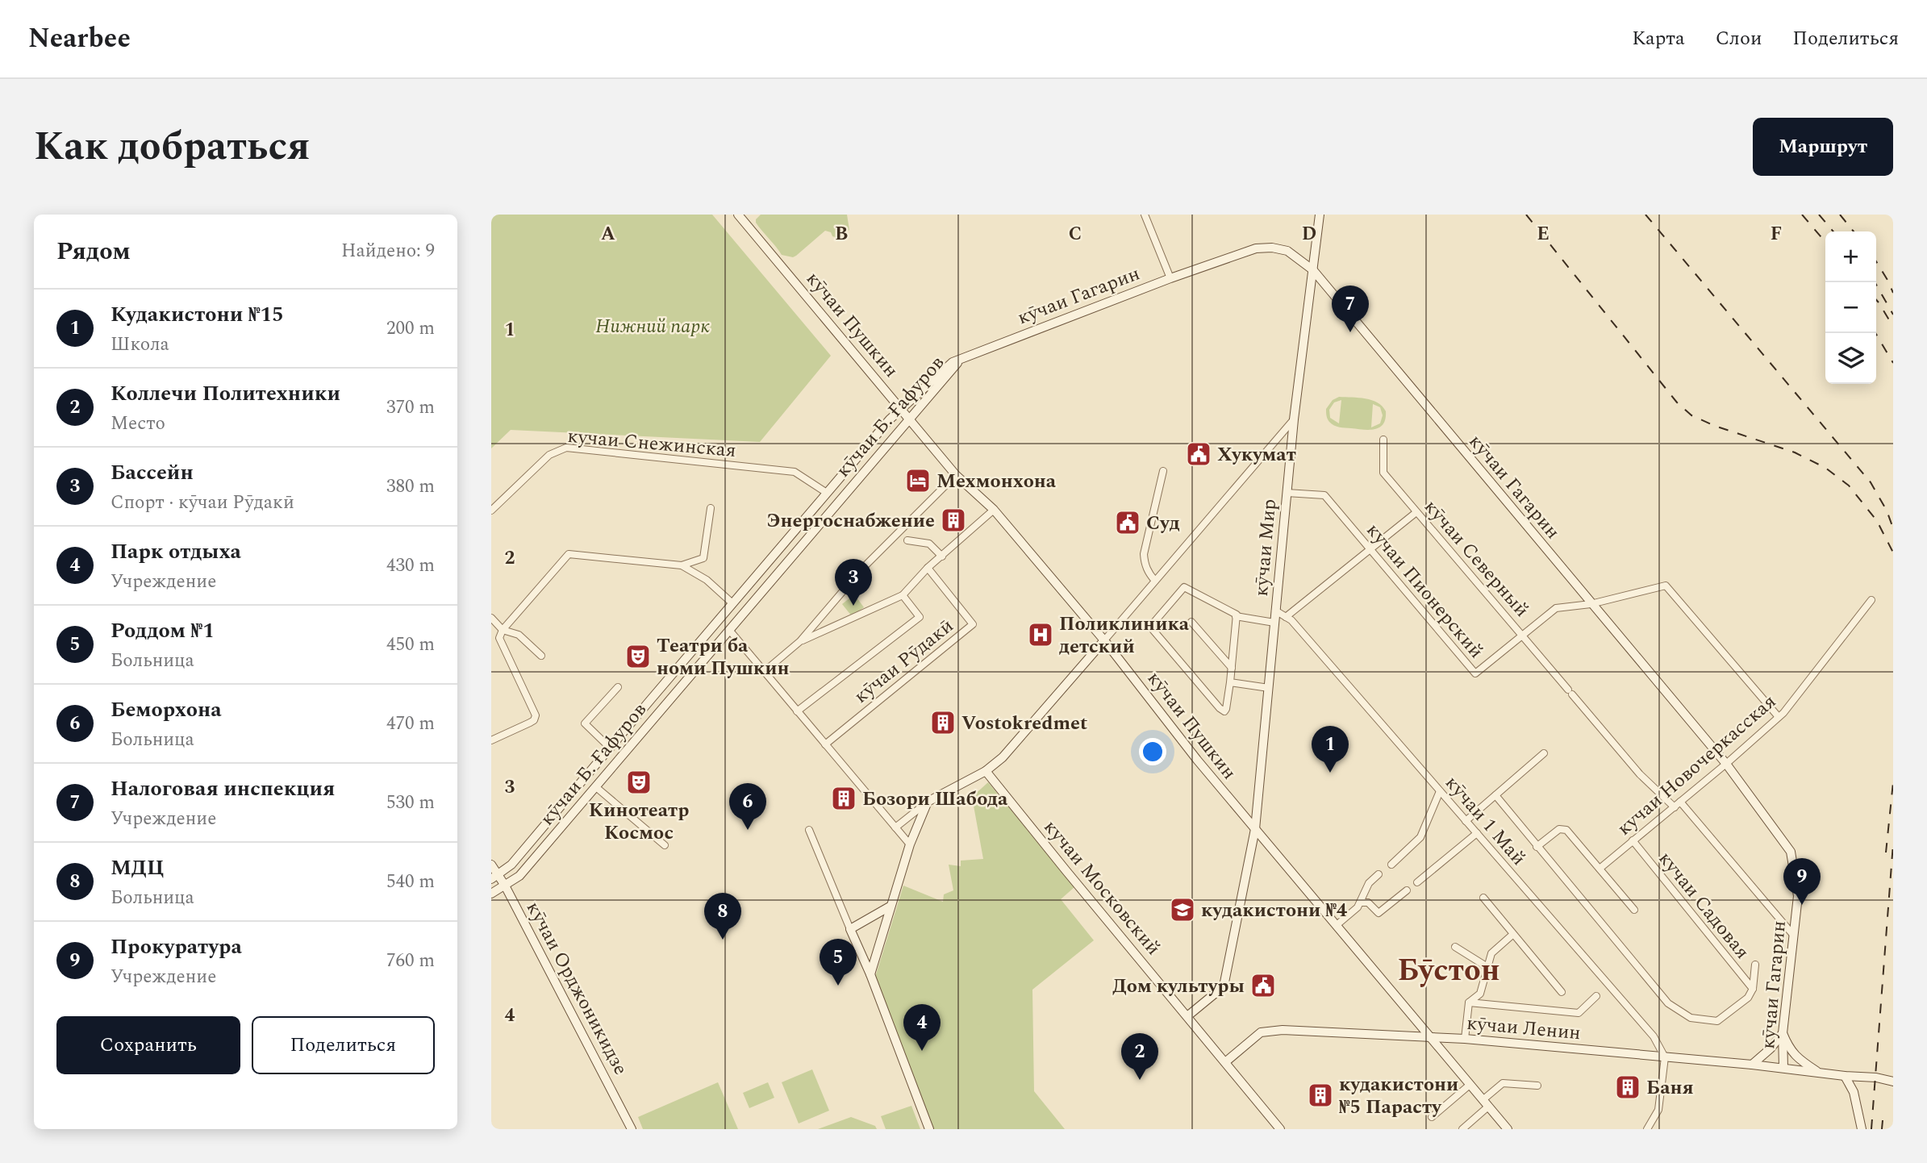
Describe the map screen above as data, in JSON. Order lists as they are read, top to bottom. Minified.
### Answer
{"streets":{"street":["кӯчаи Гагарин","кӯчаи Пушкин","кӯчаи Б. Ғафуров","кучаи Снежинская","кӯчаи Мир","кӯчаи Северный","кучаи Пионерский","кӯчаи Рӯдакӣ","кучаи Новочеркасская","кӯчаи 1 Май","кучаи Московский","кучаи Садовая","кӯчаи Орджоникидзе","кӯчаи Ленин"]},"crossings":[["кӯчаи Гагарин","кӯчаи Б. Ғафуров"],["кӯчаи Гагарин","кӯчаи Мир"],["кӯчаи Гагарин","кучаи Пионерский"],["кӯчаи Гагарин","кучаи Новочеркасская"],["кӯчаи Гагарин","кӯчаи Ленин"],["кӯчаи Пушкин","кӯчаи Б. Ғафуров"],["кӯчаи Пушкин","кӯчаи Мир"],["кӯчаи Пушкин","кӯчаи Ленин"],["кӯчаи Б. Ғафуров","кучаи Снежинская"],["кӯчаи Б. Ғафуров","кӯчаи Орджоникидзе"],["кӯчаи Мир","кучаи Пионерский"],["кӯчаи Мир","кӯчаи 1 Май"],["кӯчаи Мир","кучаи Московский"],["кӯчаи Северный","кучаи Пионерский"],["кӯчаи Северный","кучаи Новочеркасская"],["кучаи Пионерский","кучаи Новочеркасская"],["кучаи Новочеркасская","кучаи Садовая"],["кӯчаи 1 Май","кӯчаи Ленин"],["кучаи Московский","кӯчаи Ленин"]],"districts":["Бӯстон"],"parks":["Нижний парк"],"places":{"public building":["Хукумат","Суд","Дом культуры"],"hotel":["Мехмонхона"],"building":["Энергоснабжение","Vostokredmet","Бозори Шабода","Баня","кудакистони №5 Парасту"],"hospital":["Поликлиника детский"],"theatre":["Театри ба номи Пушкин","Кинотеатр Космос"],"school or university":["кудакистони №4"]},"page":{"header":"Nearbee","nav":["Карта","Слои","Поделиться"],"title":"Как добраться","buttons":["Маршрут",["Сохранить","Поделиться"]],"heading":["Рядом","Найдено: 9"],"map_buttons":["+","−"],"pins":["7","3","1","6","9","8","5","4","2"],"list":[{"mark":"1","name":"Кудакистони №15","note":"Школа","value":"200 m"},{"mark":"2","name":"Коллечи Политехники","note":"Место","value":"370 m"},{"mark":"3","name":"Бассейн","note":"Спорт · кӯчаи Рӯдакӣ","value":"380 m"},{"mark":"4","name":"Парк отдыха","note":"Учреждение","value":"430 m"},{"mark":"5","name":"Роддом №1","note":"Больница","value":"450 m"},{"mark":"6","name":"Беморхона","note":"Больница","value":"470 m"},{"mark":"7","name":"Налоговая инспекция","note":"Учреждение","value":"530 m"},{"mark":"8","name":"МДЦ","note":"Больница","value":"540 m"},{"mark":"9","name":"Прокуратура","note":"Учреждение","value":"760 m"}]},"grid":{"columns":["A","B","C","D","E","F"],"rows":["1","2","3","4"]}}
